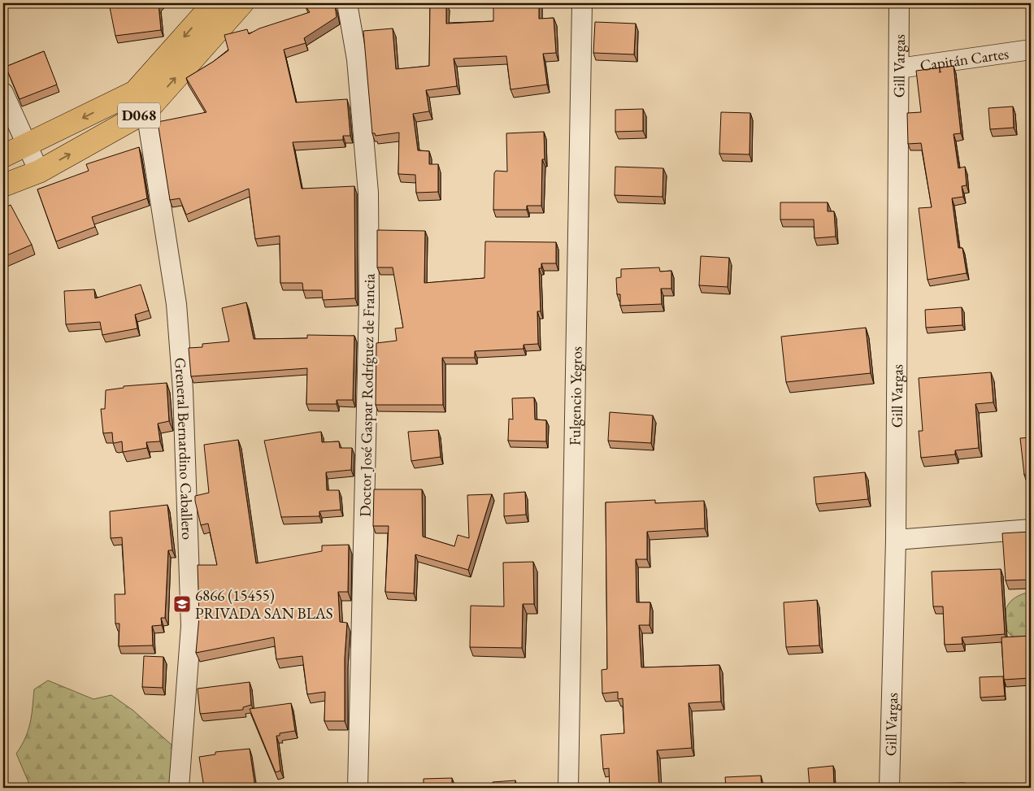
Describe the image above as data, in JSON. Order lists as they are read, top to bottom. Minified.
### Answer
{"streets":{"main road":["D068"],"street":["Capitán Cartes","Gill Vargas","Doctor José Gaspar Rodríguez de Francia","Fulgencio Yegros","Greneral Bernardino Caballero"]},"crossings":[["Capitán Cartes","Gill Vargas"],["D068","Greneral Bernardino Caballero"]],"places":{"school or university":["6866 (15455) PRIVADA SAN BLAS"]}}
